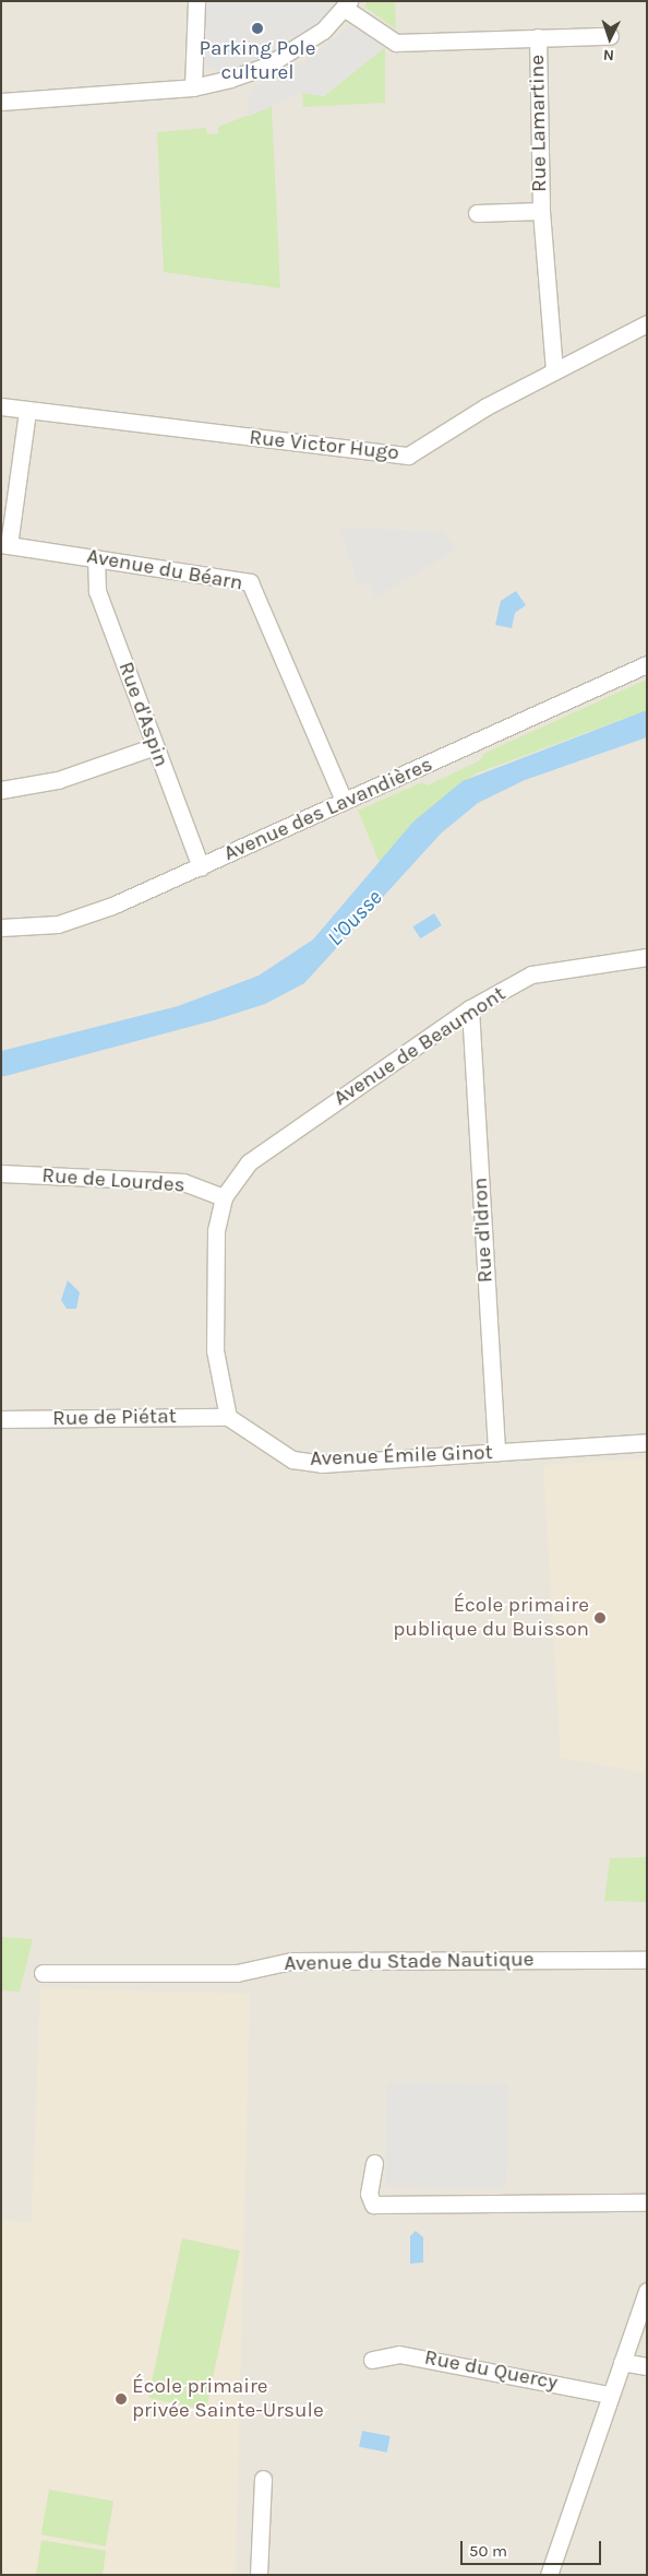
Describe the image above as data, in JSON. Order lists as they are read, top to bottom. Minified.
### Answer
{"streets":{"street":["Rue Lamartine","Rue Victor Hugo","Avenue du Béarn","Rue d'Aspin","Avenue des Lavandières","Avenue de Beaumont","Rue de Lourdes","Rue d'Idron","Rue de Piétat","Avenue Émile Ginot","Avenue du Stade Nautique","Rue du Quercy"]},"crossings":[["Rue Lamartine","Rue Victor Hugo"],["Rue Victor Hugo","Avenue du Béarn"],["Avenue du Béarn","Rue d'Aspin"],["Avenue du Béarn","Avenue des Lavandières"],["Rue d'Aspin","Avenue des Lavandières"],["Avenue de Beaumont","Rue de Lourdes"],["Avenue de Beaumont","Rue d'Idron"],["Rue d'Idron","Avenue Émile Ginot"],["Rue de Piétat","Avenue Émile Ginot"]],"water":["L'Ousse"],"places":["Parking Pole culturel","École primaire publique du Buisson","École primaire privée Sainte-Ursule"],"scale_bar":"50 m","north":"bottom"}
